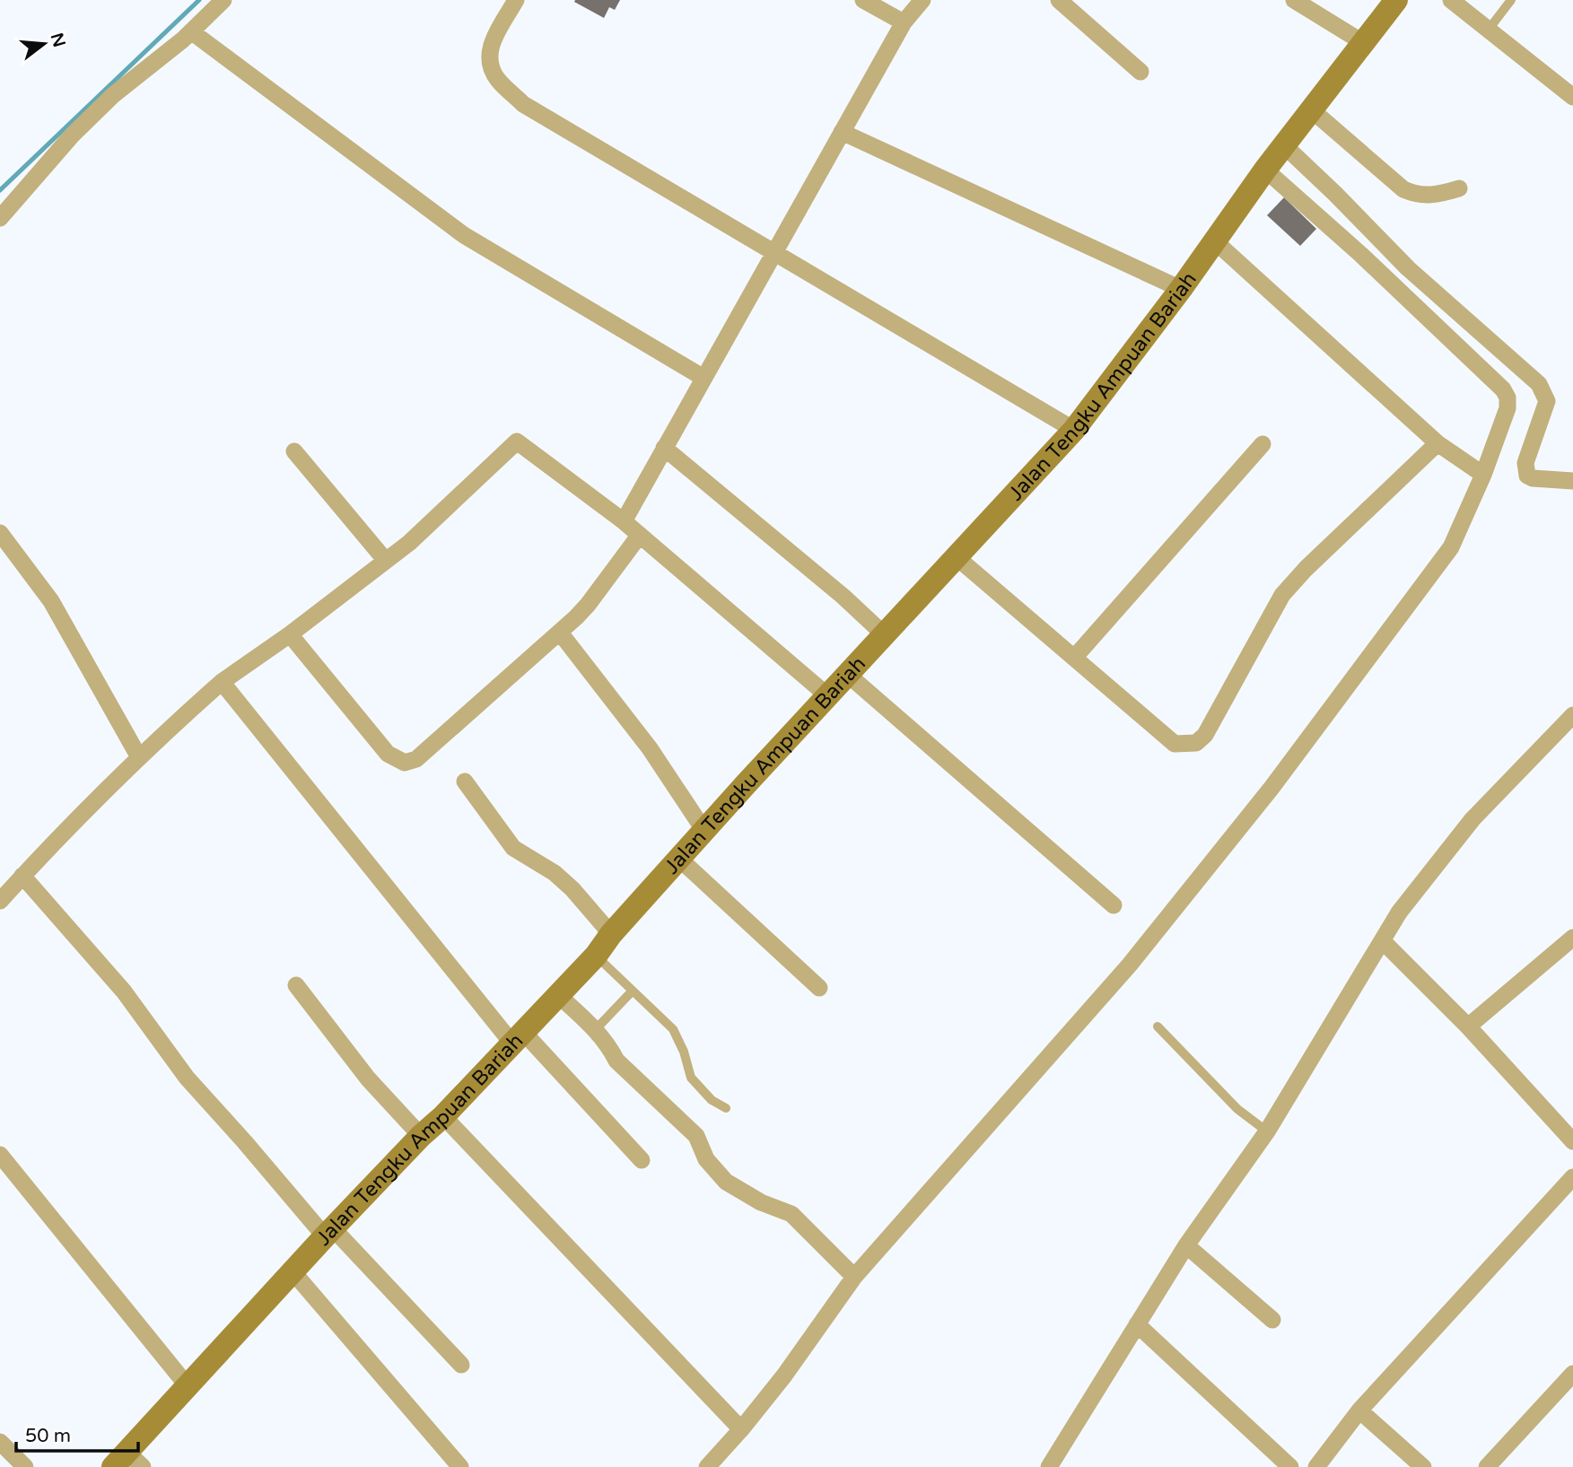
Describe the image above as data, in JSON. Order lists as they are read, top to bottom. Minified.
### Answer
{"streets":{"main road":["Jalan Tengku Ampuan Bariah"]},"scale_bar":"50 m","north":"right"}
